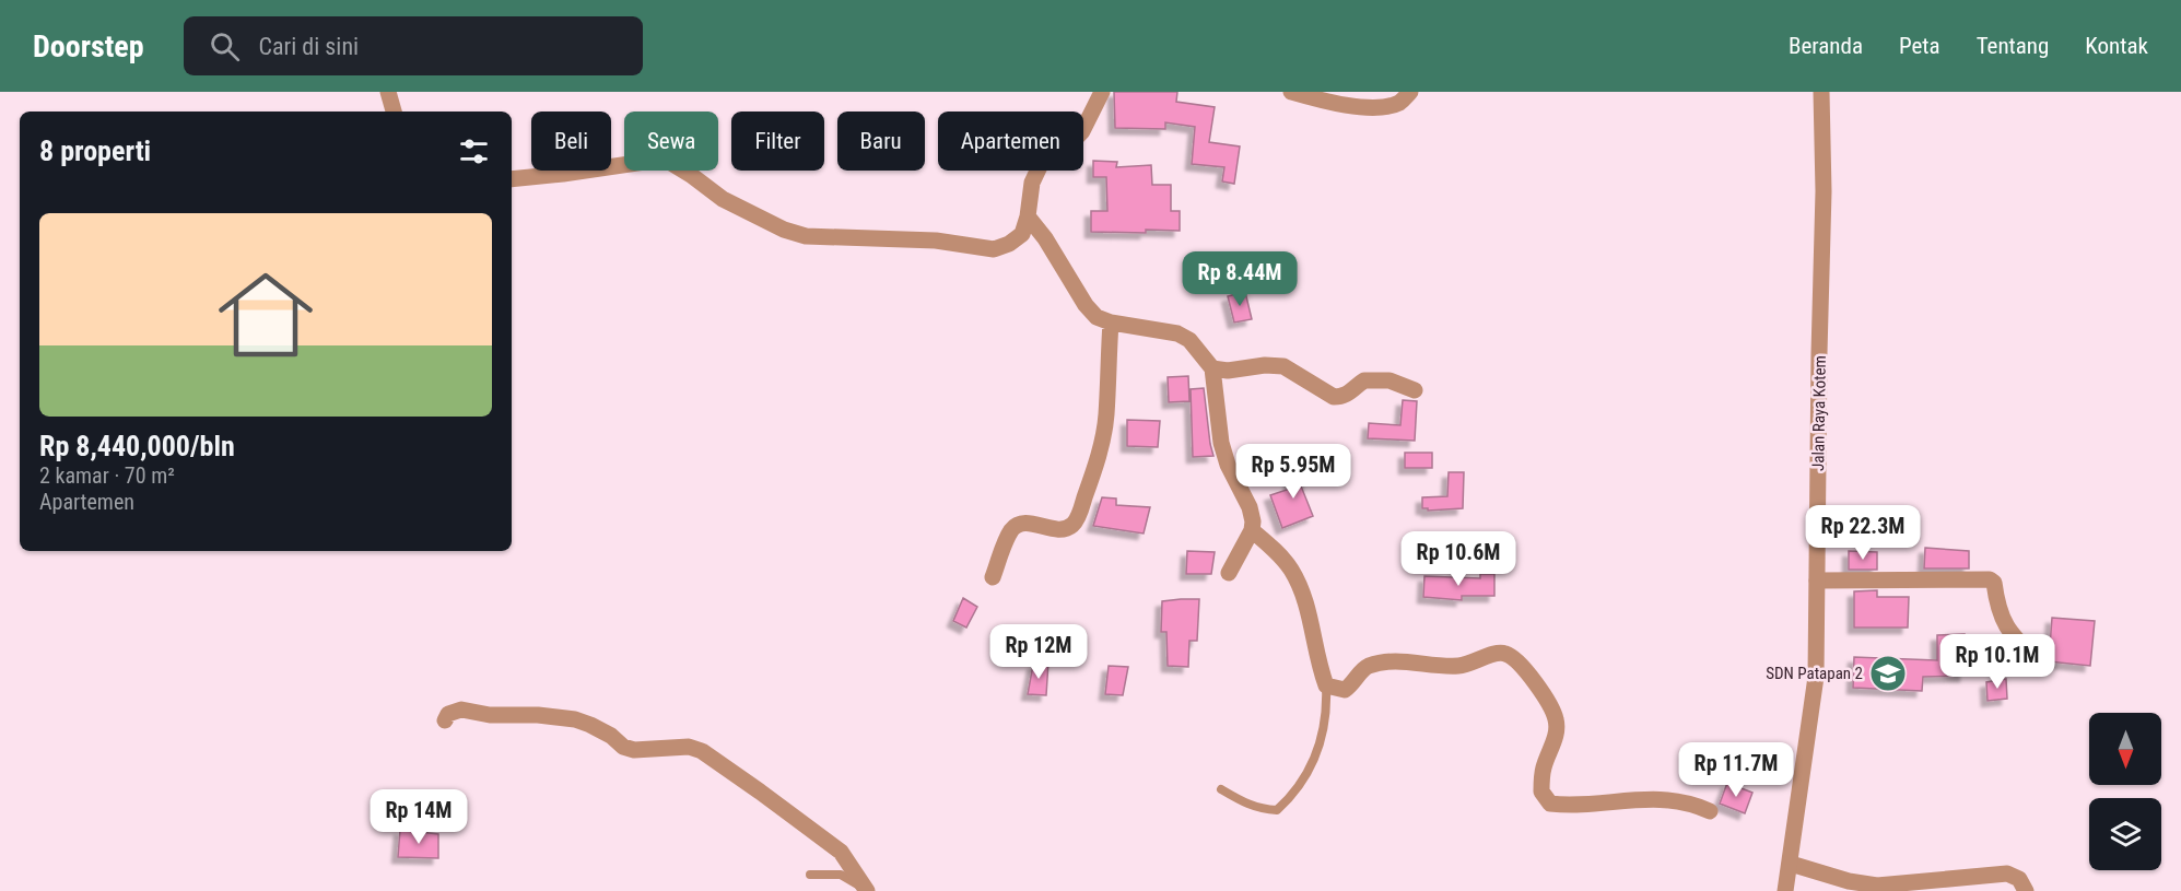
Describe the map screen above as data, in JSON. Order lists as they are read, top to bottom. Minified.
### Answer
{"streets":{"street":["Jalan Raya Kotem"]},"places":{"school or university":["SDN Patapan 2"]},"north":"bottom","page":{"header":"Doorstep","search":"Cari di sini","nav":["Beranda","Peta","Tentang","Kontak"],"chip":["Beli","Sewa","Filter","Baru","Apartemen"],"heading":"8 properti","list":[{"name":"Rp 8,440,000/bln","note":"2 kamar · 70 m² · Apartemen"}],"price":["Rp 8.44M","Rp 5.95M","Rp 22.3M","Rp 10.6M","Rp 12M","Rp 10.1M","Rp 11.7M","Rp 14M"]}}
